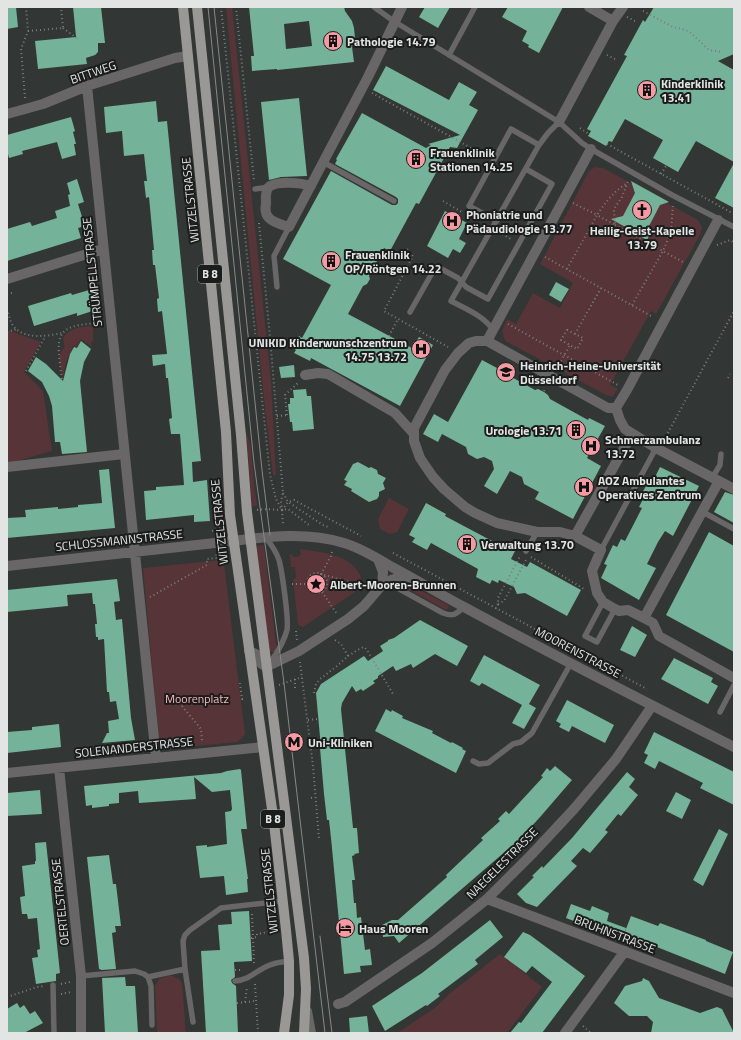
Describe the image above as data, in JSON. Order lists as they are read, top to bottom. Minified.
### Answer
{"streets":{"main road":["WITZELSTRASSE","B 8"],"street":["BITTWEG","STRÜMPELLSTRASSE","SCHLOSSMANNSTRASSE","MOORENSTRASSE","SOLENANDERSTRASSE","NAEGELESTRASSE","OERTELSTRASSE","BRUHNSTRASSE"]},"crossings":[["BITTWEG","WITZELSTRASSE"],["BITTWEG","STRÜMPELLSTRASSE"],["WITZELSTRASSE","SCHLOSSMANNSTRASSE"],["WITZELSTRASSE","MOORENSTRASSE"],["WITZELSTRASSE","SOLENANDERSTRASSE"],["STRÜMPELLSTRASSE","SCHLOSSMANNSTRASSE"],["B 8","MOORENSTRASSE"],["SCHLOSSMANNSTRASSE","MOORENSTRASSE"],["MOORENSTRASSE","NAEGELESTRASSE"],["SOLENANDERSTRASSE","OERTELSTRASSE"],["NAEGELESTRASSE","BRUHNSTRASSE"]],"parks":["Moorenplatz"],"places":{"building":["Pathologie 14.79","Kinderklinik 13.41","Frauenklinik Stationen 14.25","Frauenklinik OP/Röntgen 14.22","Urologie 13.71","Verwaltung 13.70"],"church":["Heilig-Geist-Kapelle 13.79"],"hospital":["Phoniatrie und Pädaudiologie 13.77","UNIKID Kinderwunschzentrum 14.75 13.72","Schmerzambulanz 13.72","AOZ Ambulantes Operatives Zentrum"],"school or university":["Heinrich-Heine-Universität Düsseldorf"],"place":["Albert-Mooren-Brunnen"],"metro station":["Uni-Kliniken"],"hotel":["Haus Mooren"]}}
